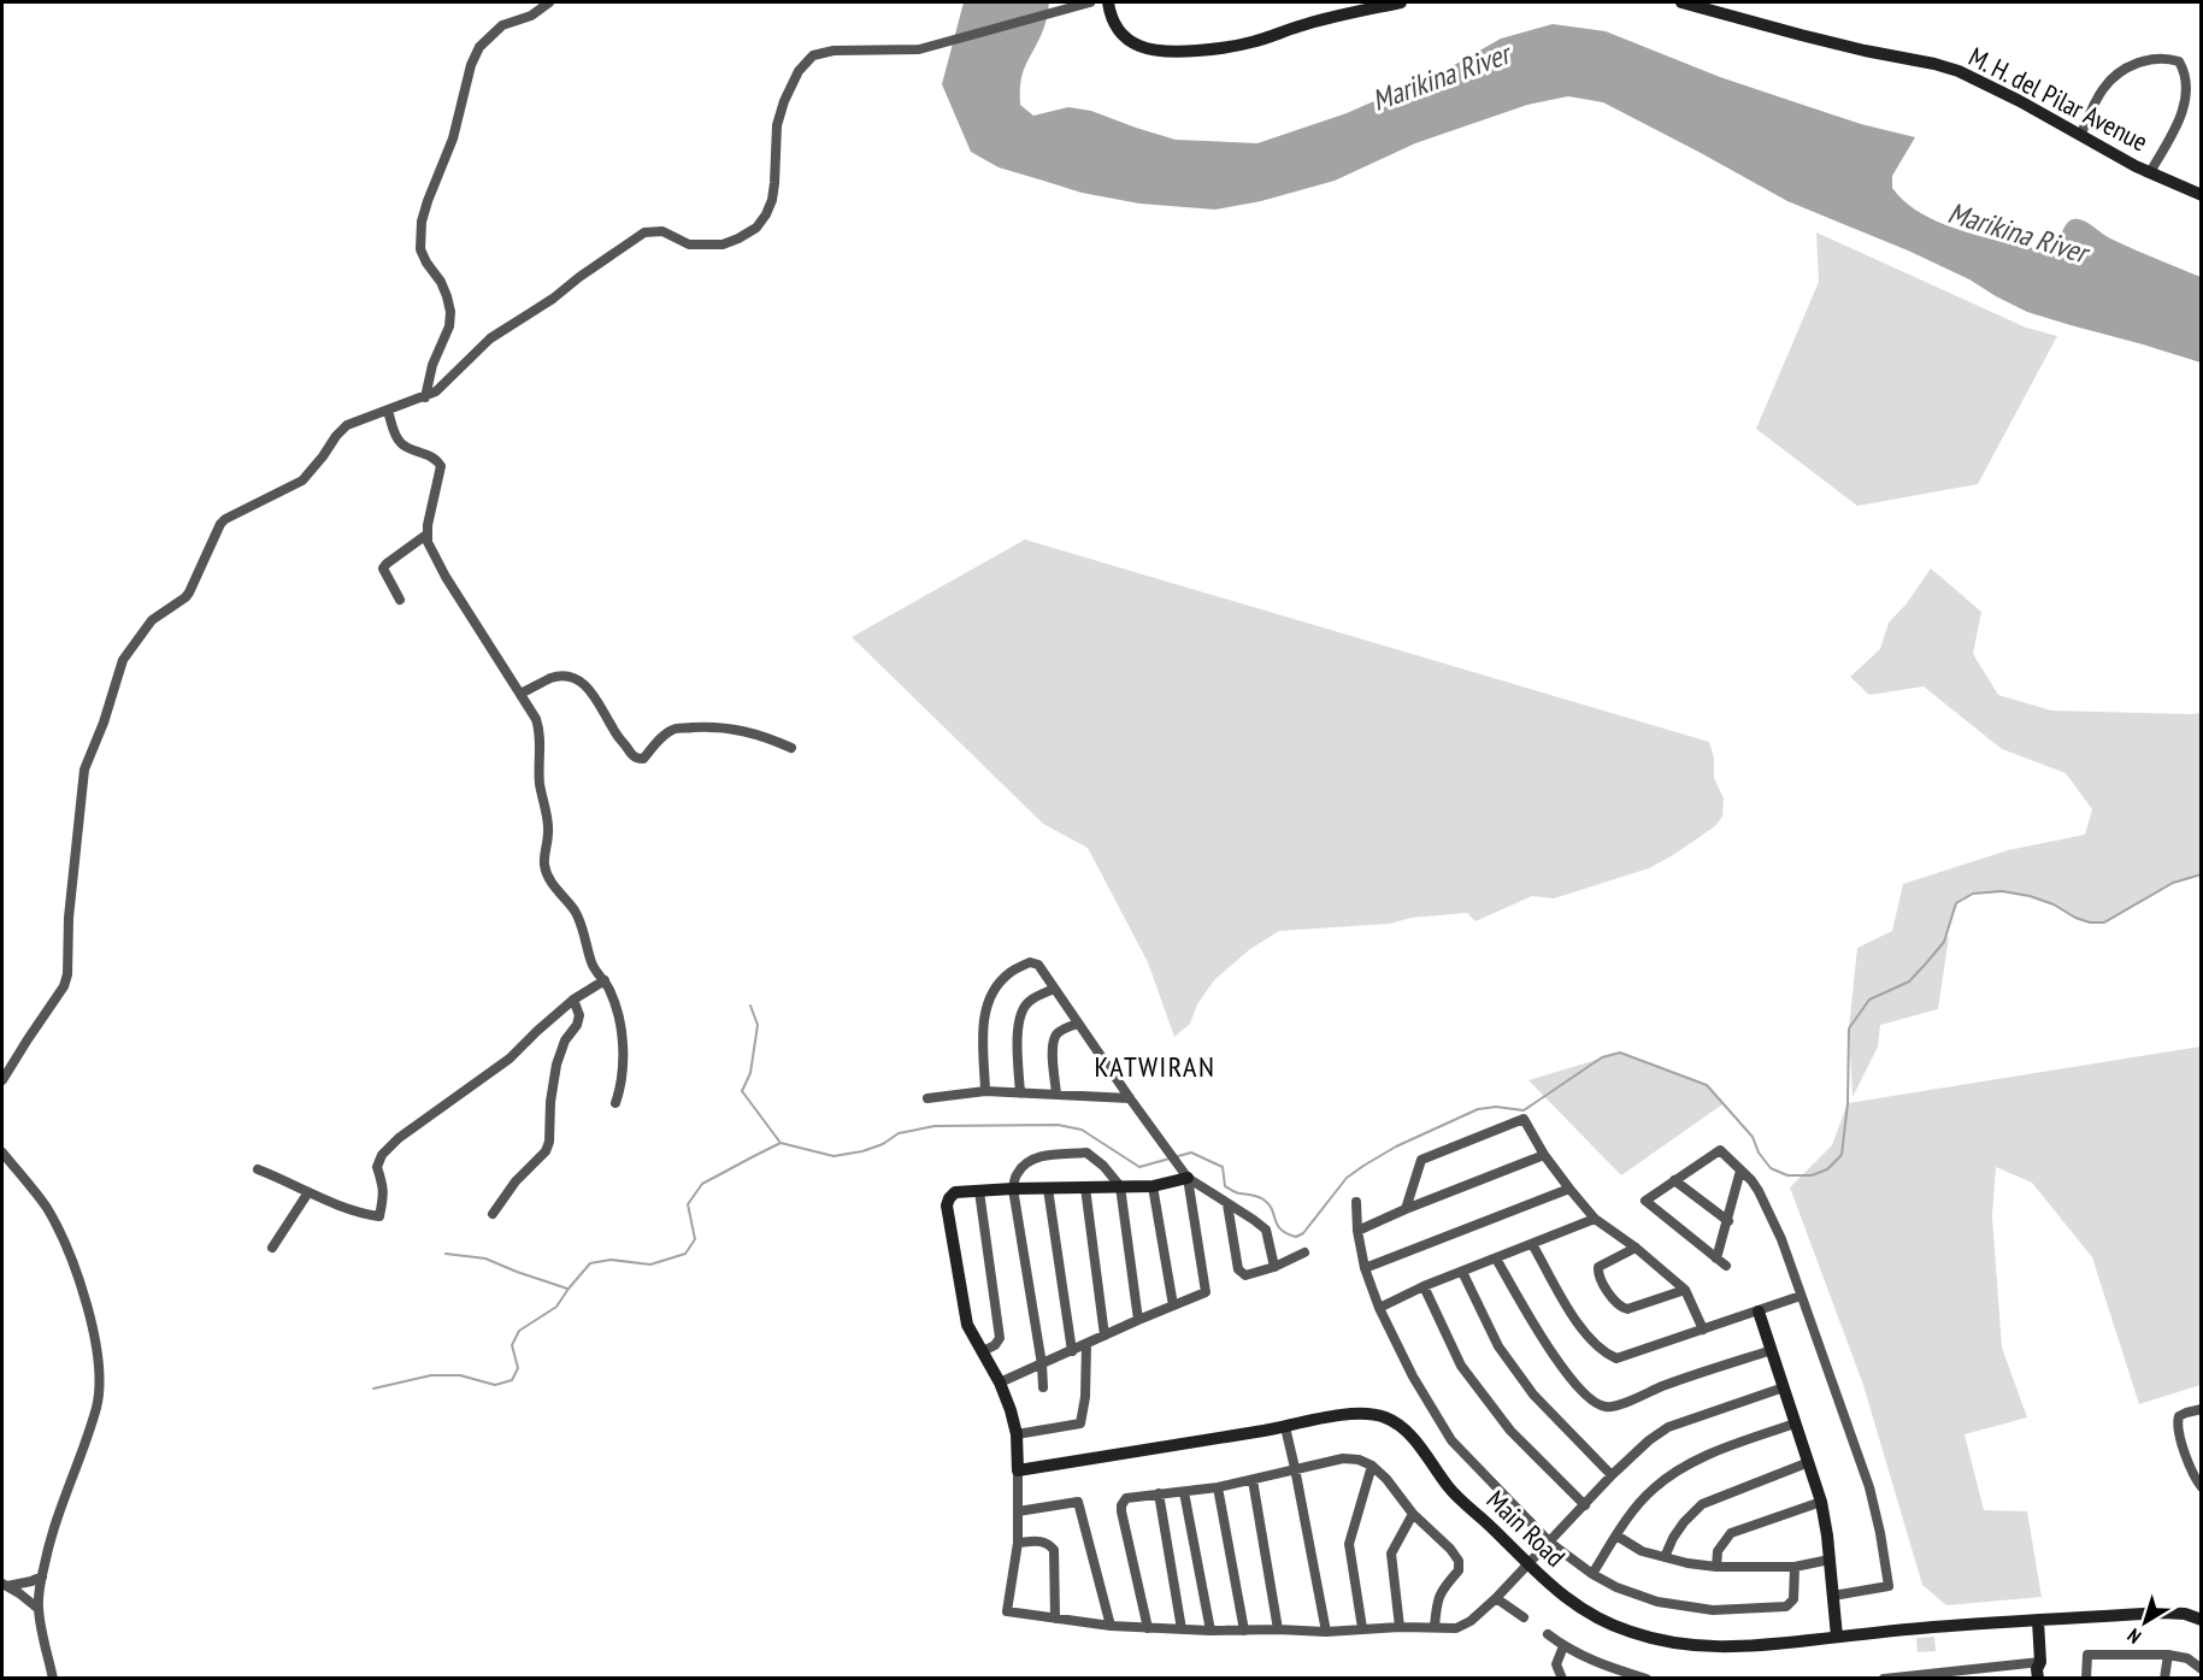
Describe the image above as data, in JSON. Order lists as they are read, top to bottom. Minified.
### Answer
{"streets":{"street":["M. H. del Pilar Avenue","Main Road"]},"districts":["KATWIRAN"],"water":["Marikina River"],"north":"bottom left"}
